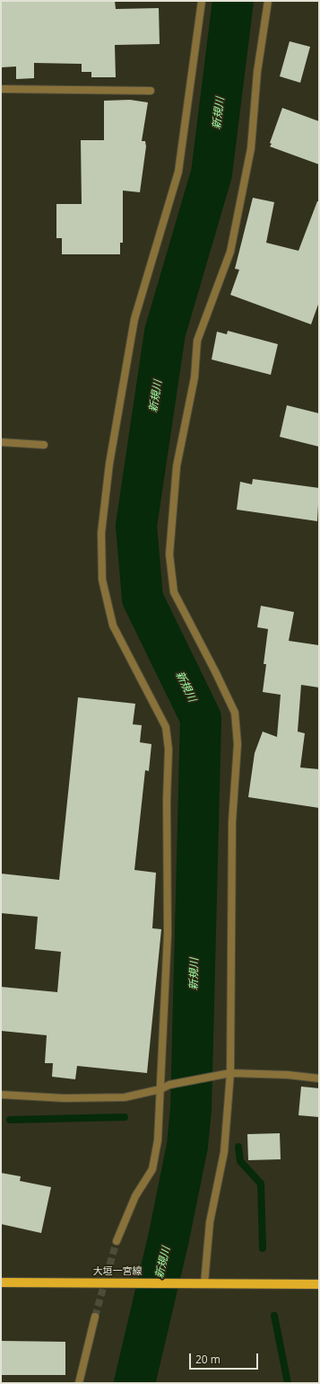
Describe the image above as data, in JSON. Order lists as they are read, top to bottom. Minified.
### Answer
{"streets":{"main road":["大垣一宮線"]},"water":["新規川"],"scale_bar":"20 m"}
